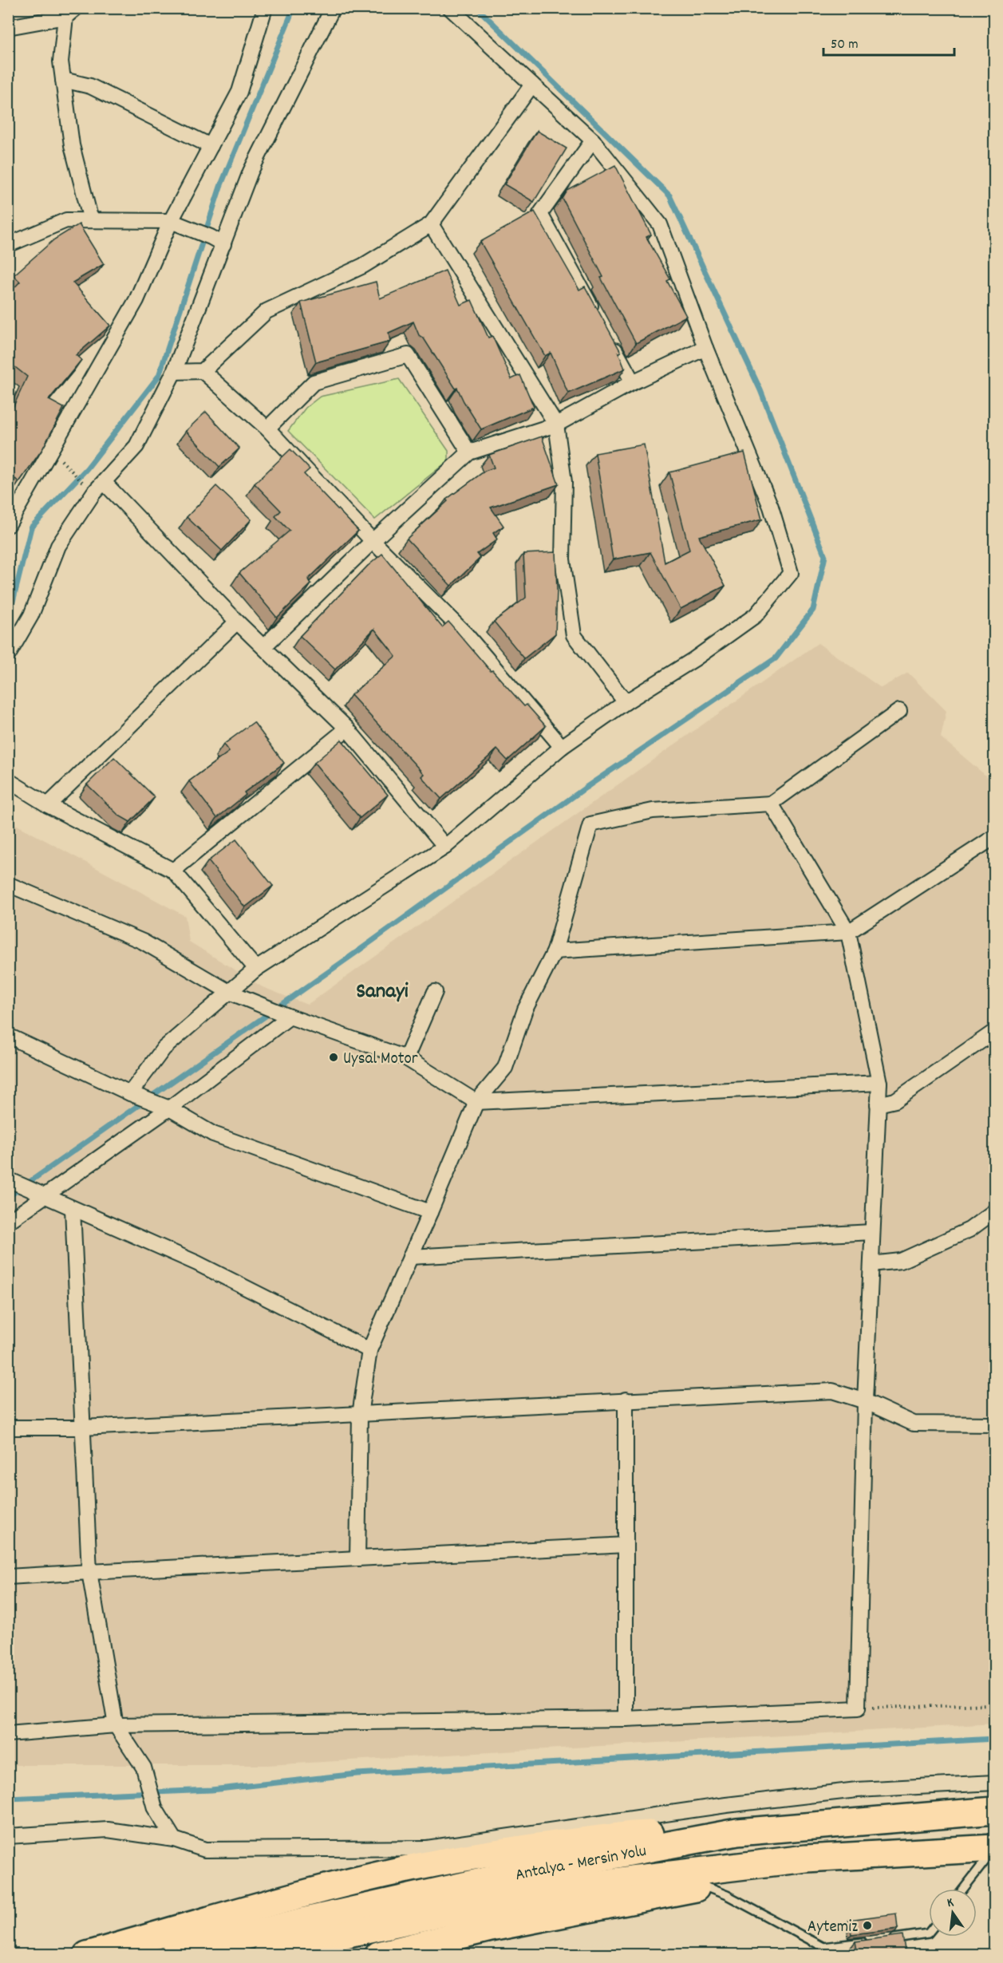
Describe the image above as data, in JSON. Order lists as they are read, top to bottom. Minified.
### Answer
{"streets":{"highway":["Antalya - Mersin Yolu"]},"districts":["Sanayi"],"places":["Uysal Motor","Aytemiz"],"scale_bar":"50 m","north":"top"}
